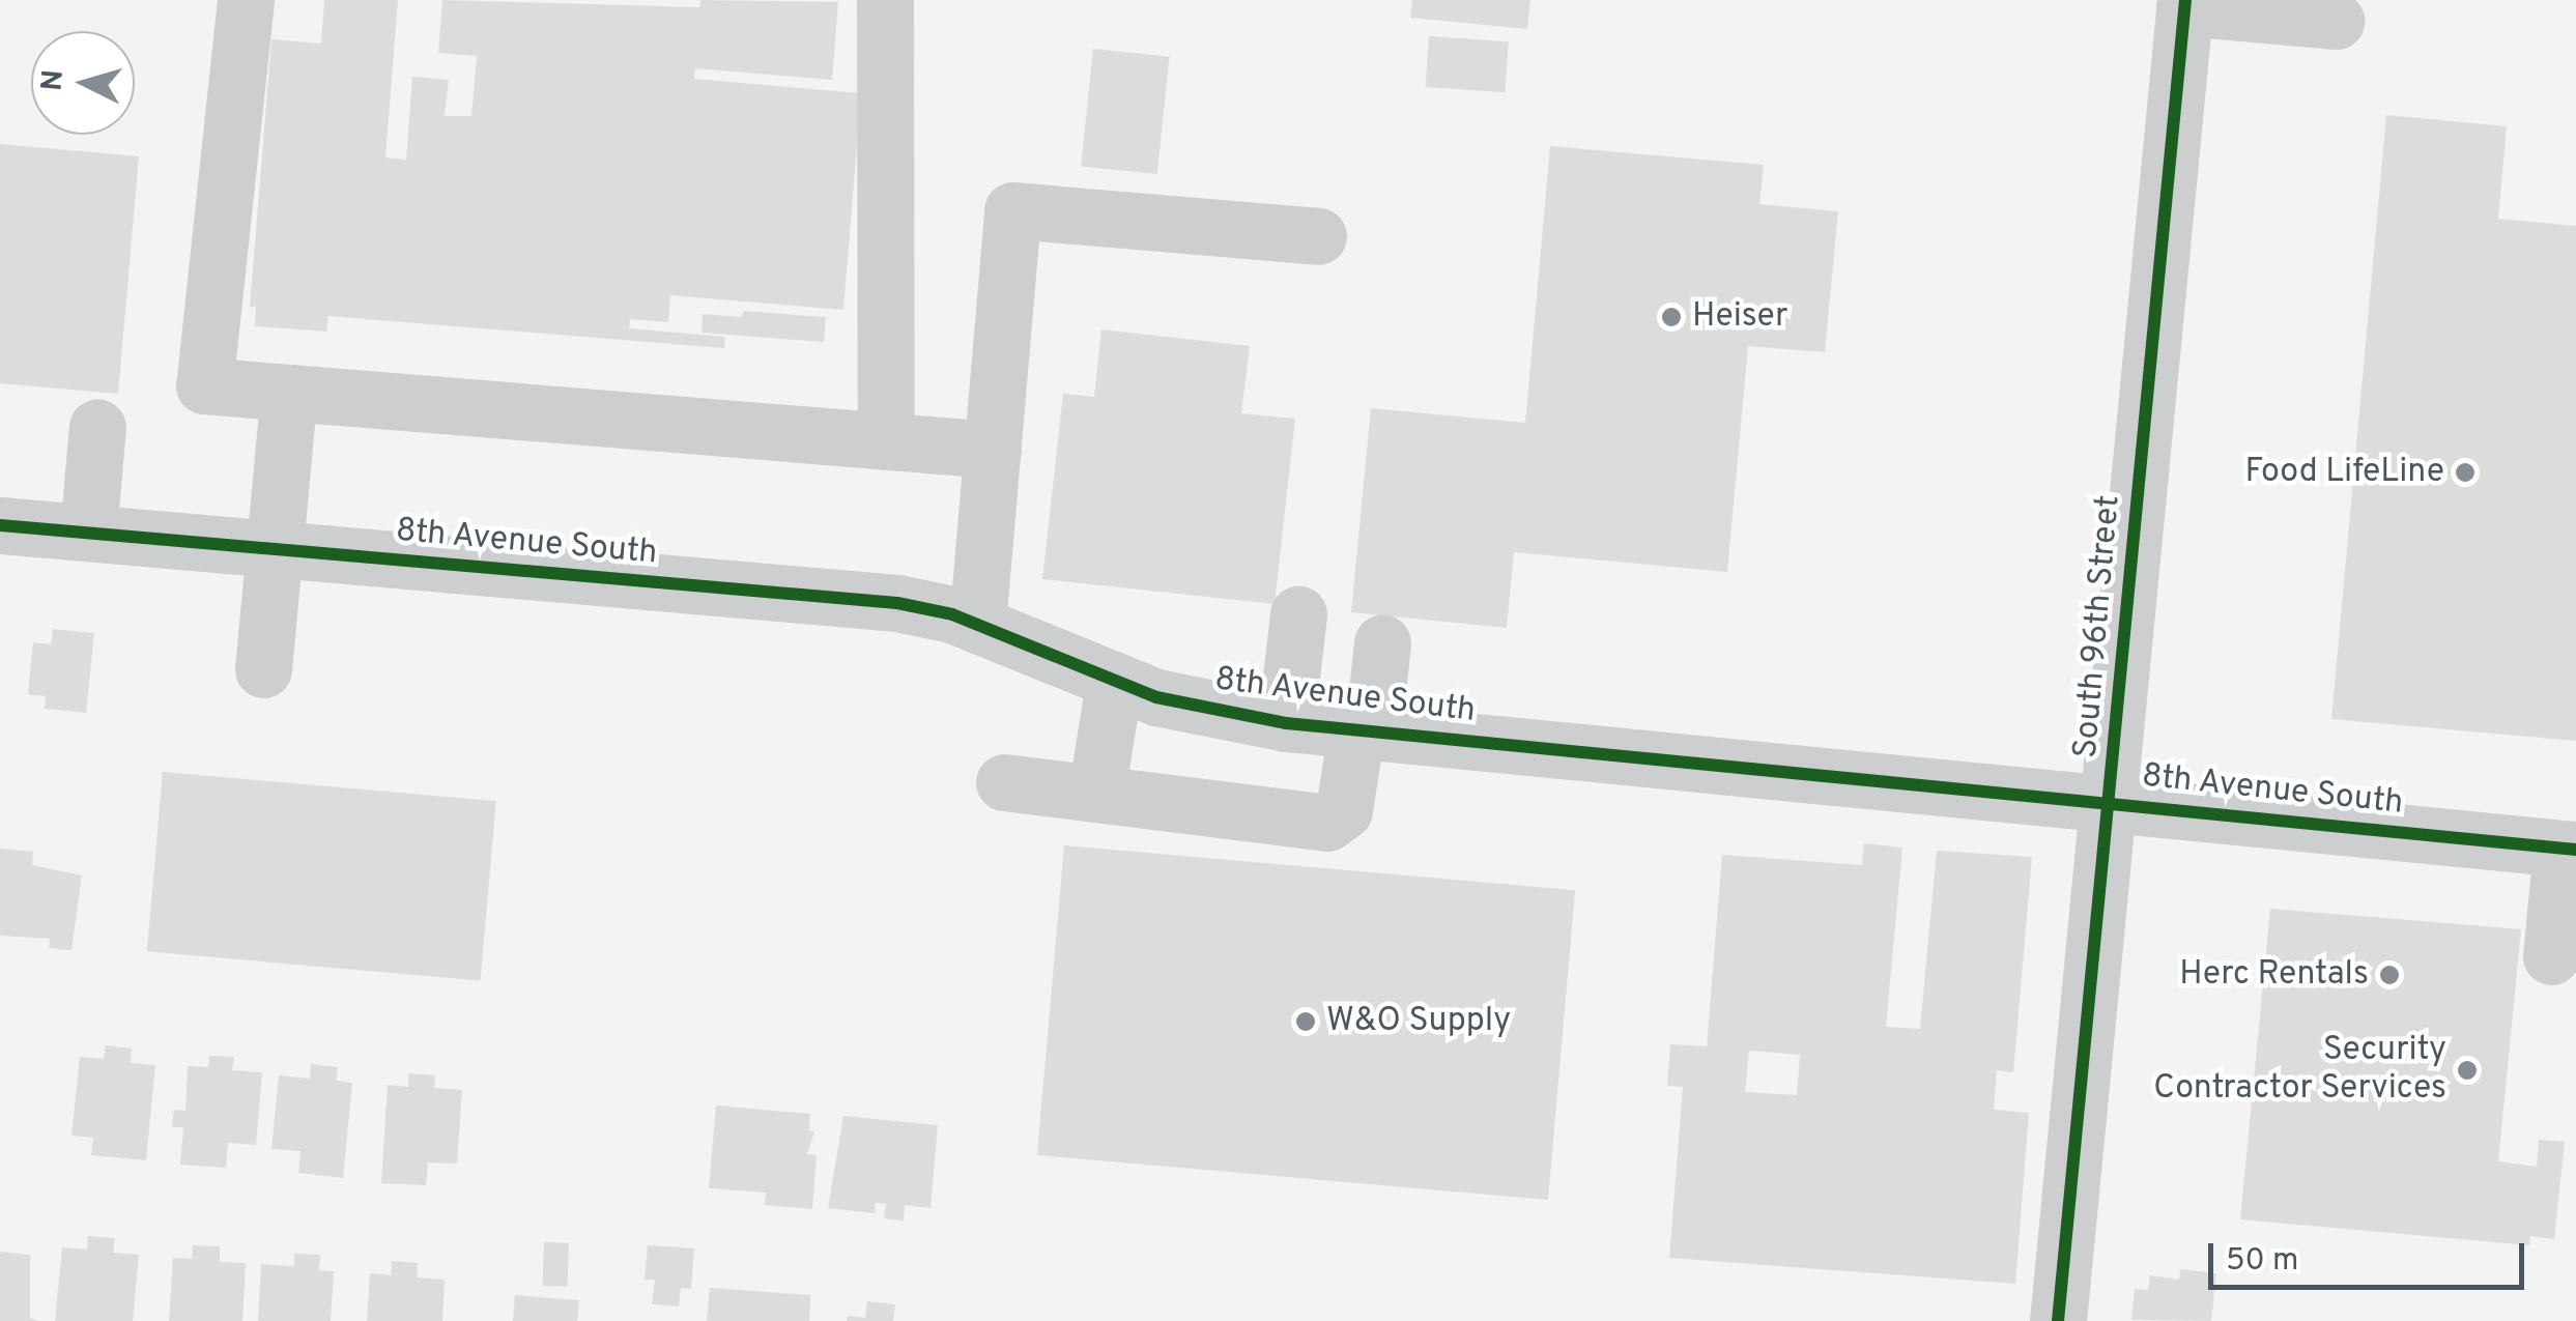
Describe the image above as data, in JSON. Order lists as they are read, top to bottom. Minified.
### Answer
{"streets":{"street":["8th Avenue South","South 96th Street"]},"crossings":[["8th Avenue South","South 96th Street"]],"places":["Heiser","Food LifeLine","Herc Rentals","W&O Supply","Security Contractor Services"],"scale_bar":"50 m","north":"left"}
